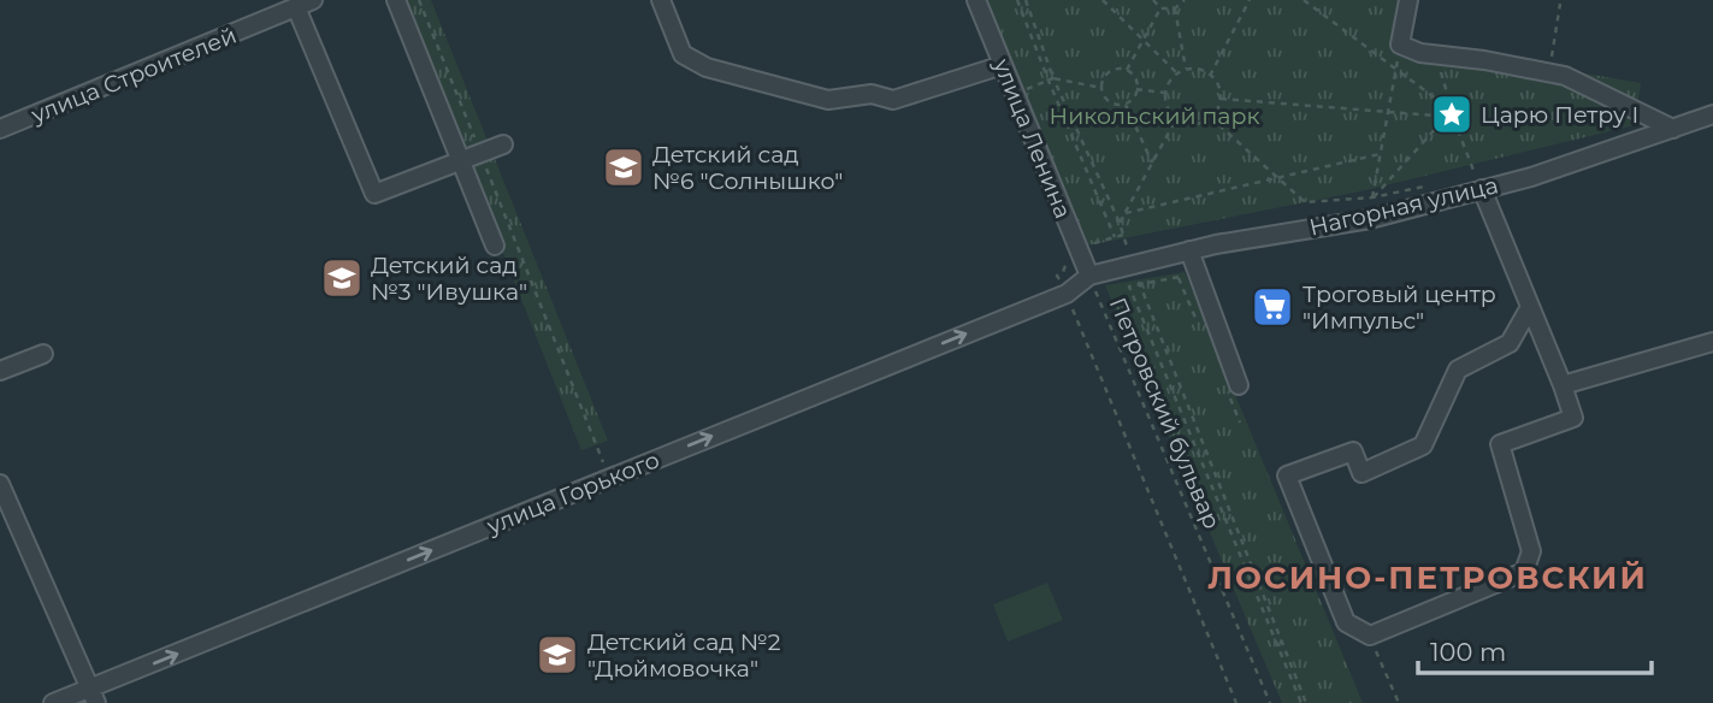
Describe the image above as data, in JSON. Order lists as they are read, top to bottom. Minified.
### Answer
{"streets":{"street":["улица Строителей","улица Ленина","Нагорная улица","улица Горького"],"path":["Петровский бульвар"]},"crossings":[["улица Ленина","Нагорная улица"],["улица Ленина","Петровский бульвар"],["улица Ленина","улица Горького"],["Нагорная улица","Петровский бульвар"],["Нагорная улица","улица Горького"],["Петровский бульвар","улица Горького"]],"one_way":["улица Горького"],"districts":["ЛОСИНО-ПЕТРОВСКИЙ"],"parks":["Никольский парк"],"places":{"place":["Царю Петру I"],"school or university":["Детский сад №6 \"Солнышко\"","Детский сад №3 \"Ивушка\"","Детский сад №2 \"Дюймовочка\""],"supermarket":["Троговый центр \"Импульс\""]},"scale_bar":"100 m"}
